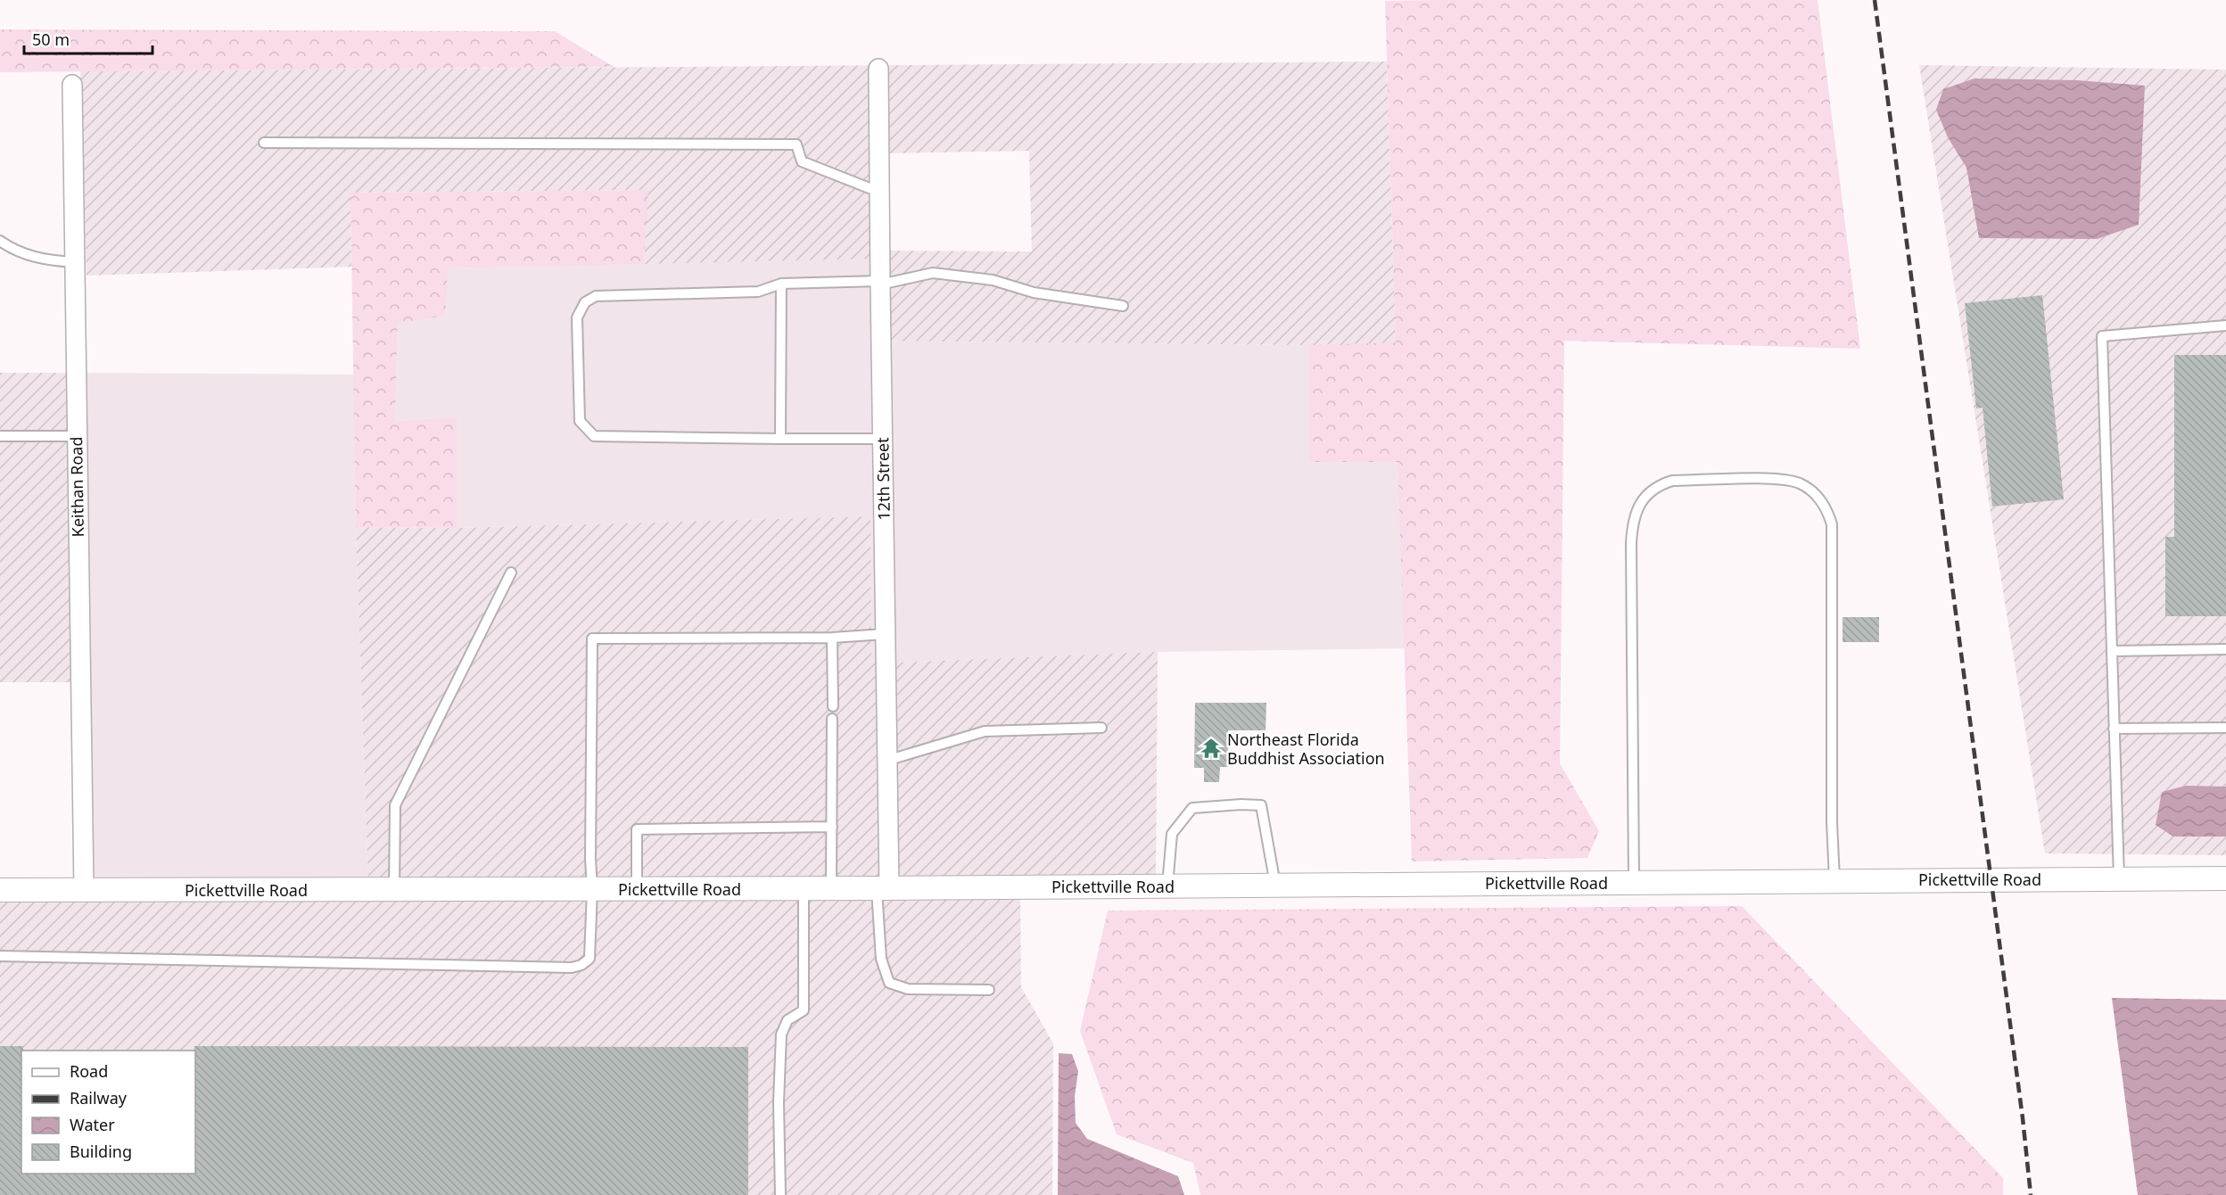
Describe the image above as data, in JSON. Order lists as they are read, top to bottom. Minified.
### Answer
{"streets":{"street":["12th Street","Keithan Road","Pickettville Road"]},"crossings":[["12th Street","Pickettville Road"],["Keithan Road","Pickettville Road"]],"places":{"temple":["Northeast Florida Buddhist Association"]},"legend":["Road","Railway","Water","Building"],"scale_bar":"50 m"}
